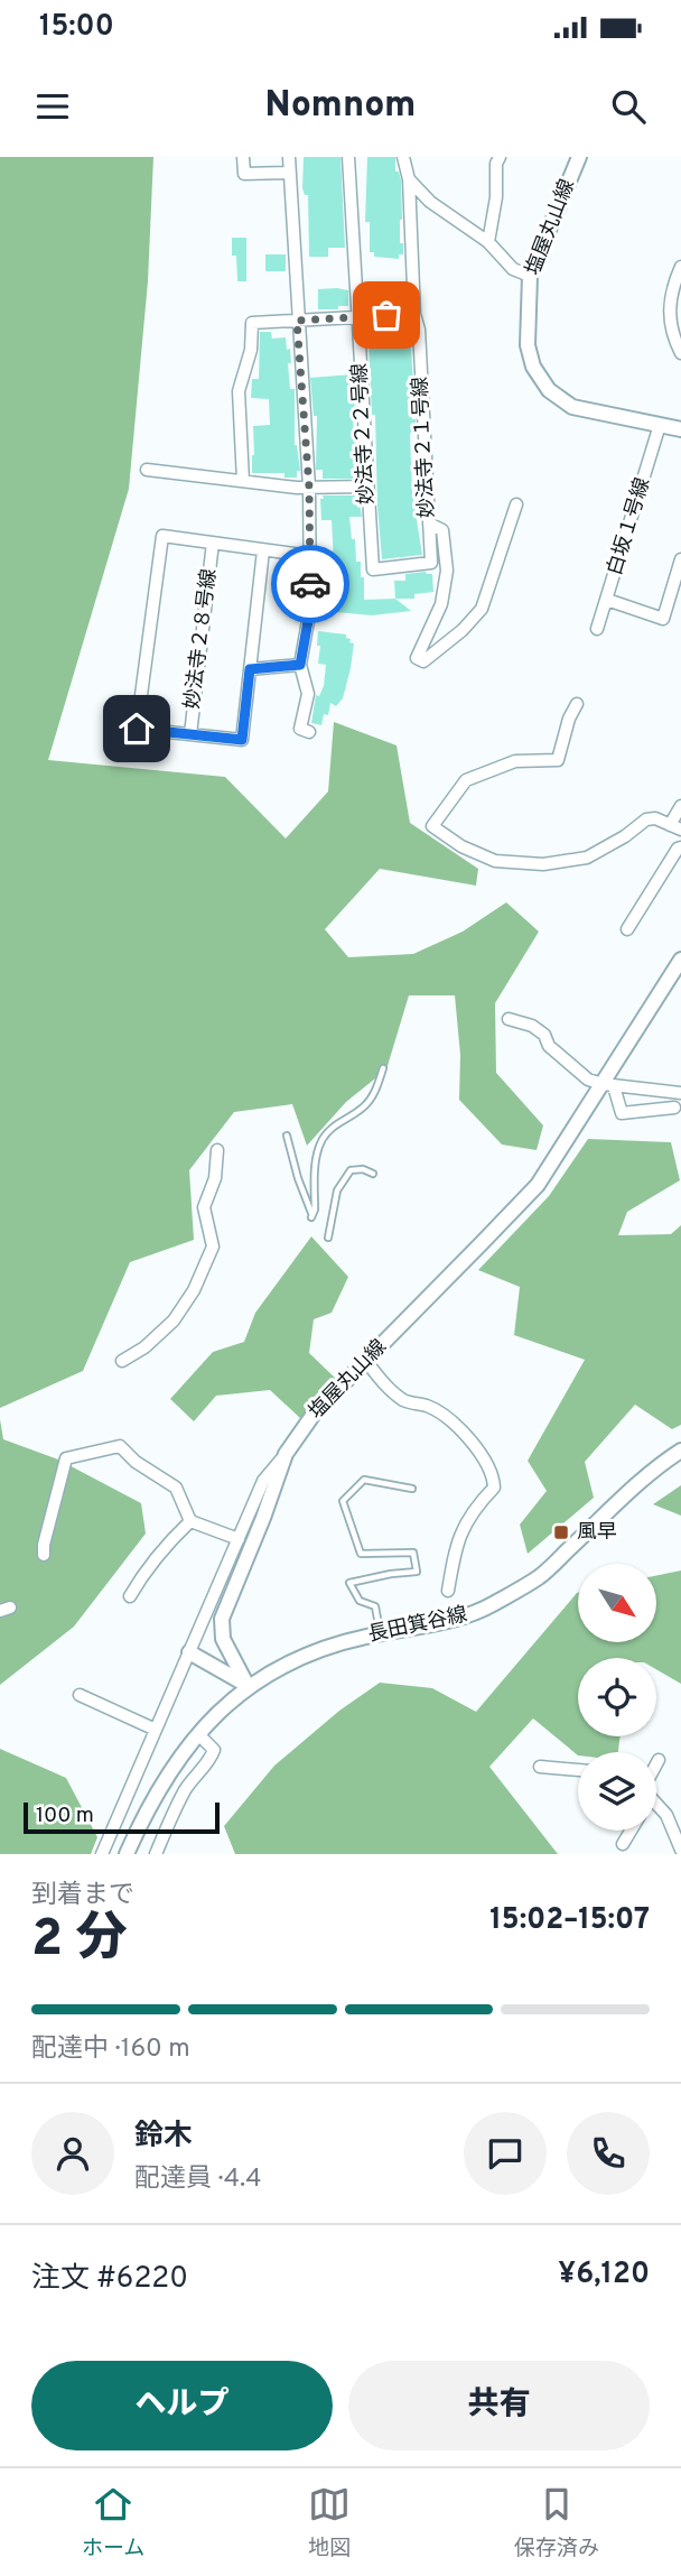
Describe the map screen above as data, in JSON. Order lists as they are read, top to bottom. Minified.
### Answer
{"streets":{"street":["塩屋丸山線","妙法寺２２号線","妙法寺２１号線","白坂１号線","妙法寺２８号線","長田箕谷線"]},"crossings":[["塩屋丸山線","白坂１号線"],["妙法寺２２号線","妙法寺２１号線"]],"places":{"transit":["風早"]},"scale_bar":"100 m","north":"bottom right","page":{"status":"15:00","header":"Nomnom","scale":"100 m","heading":["2 分","到着まで","15:02–15:07"],"panel":["鈴木","配達員 · 4.4","注文 #6220","¥6,120"],"bar":"配達中 · 160 m","buttons":["ヘルプ","共有"],"tabs":["ホーム","地図","保存済み"]}}
